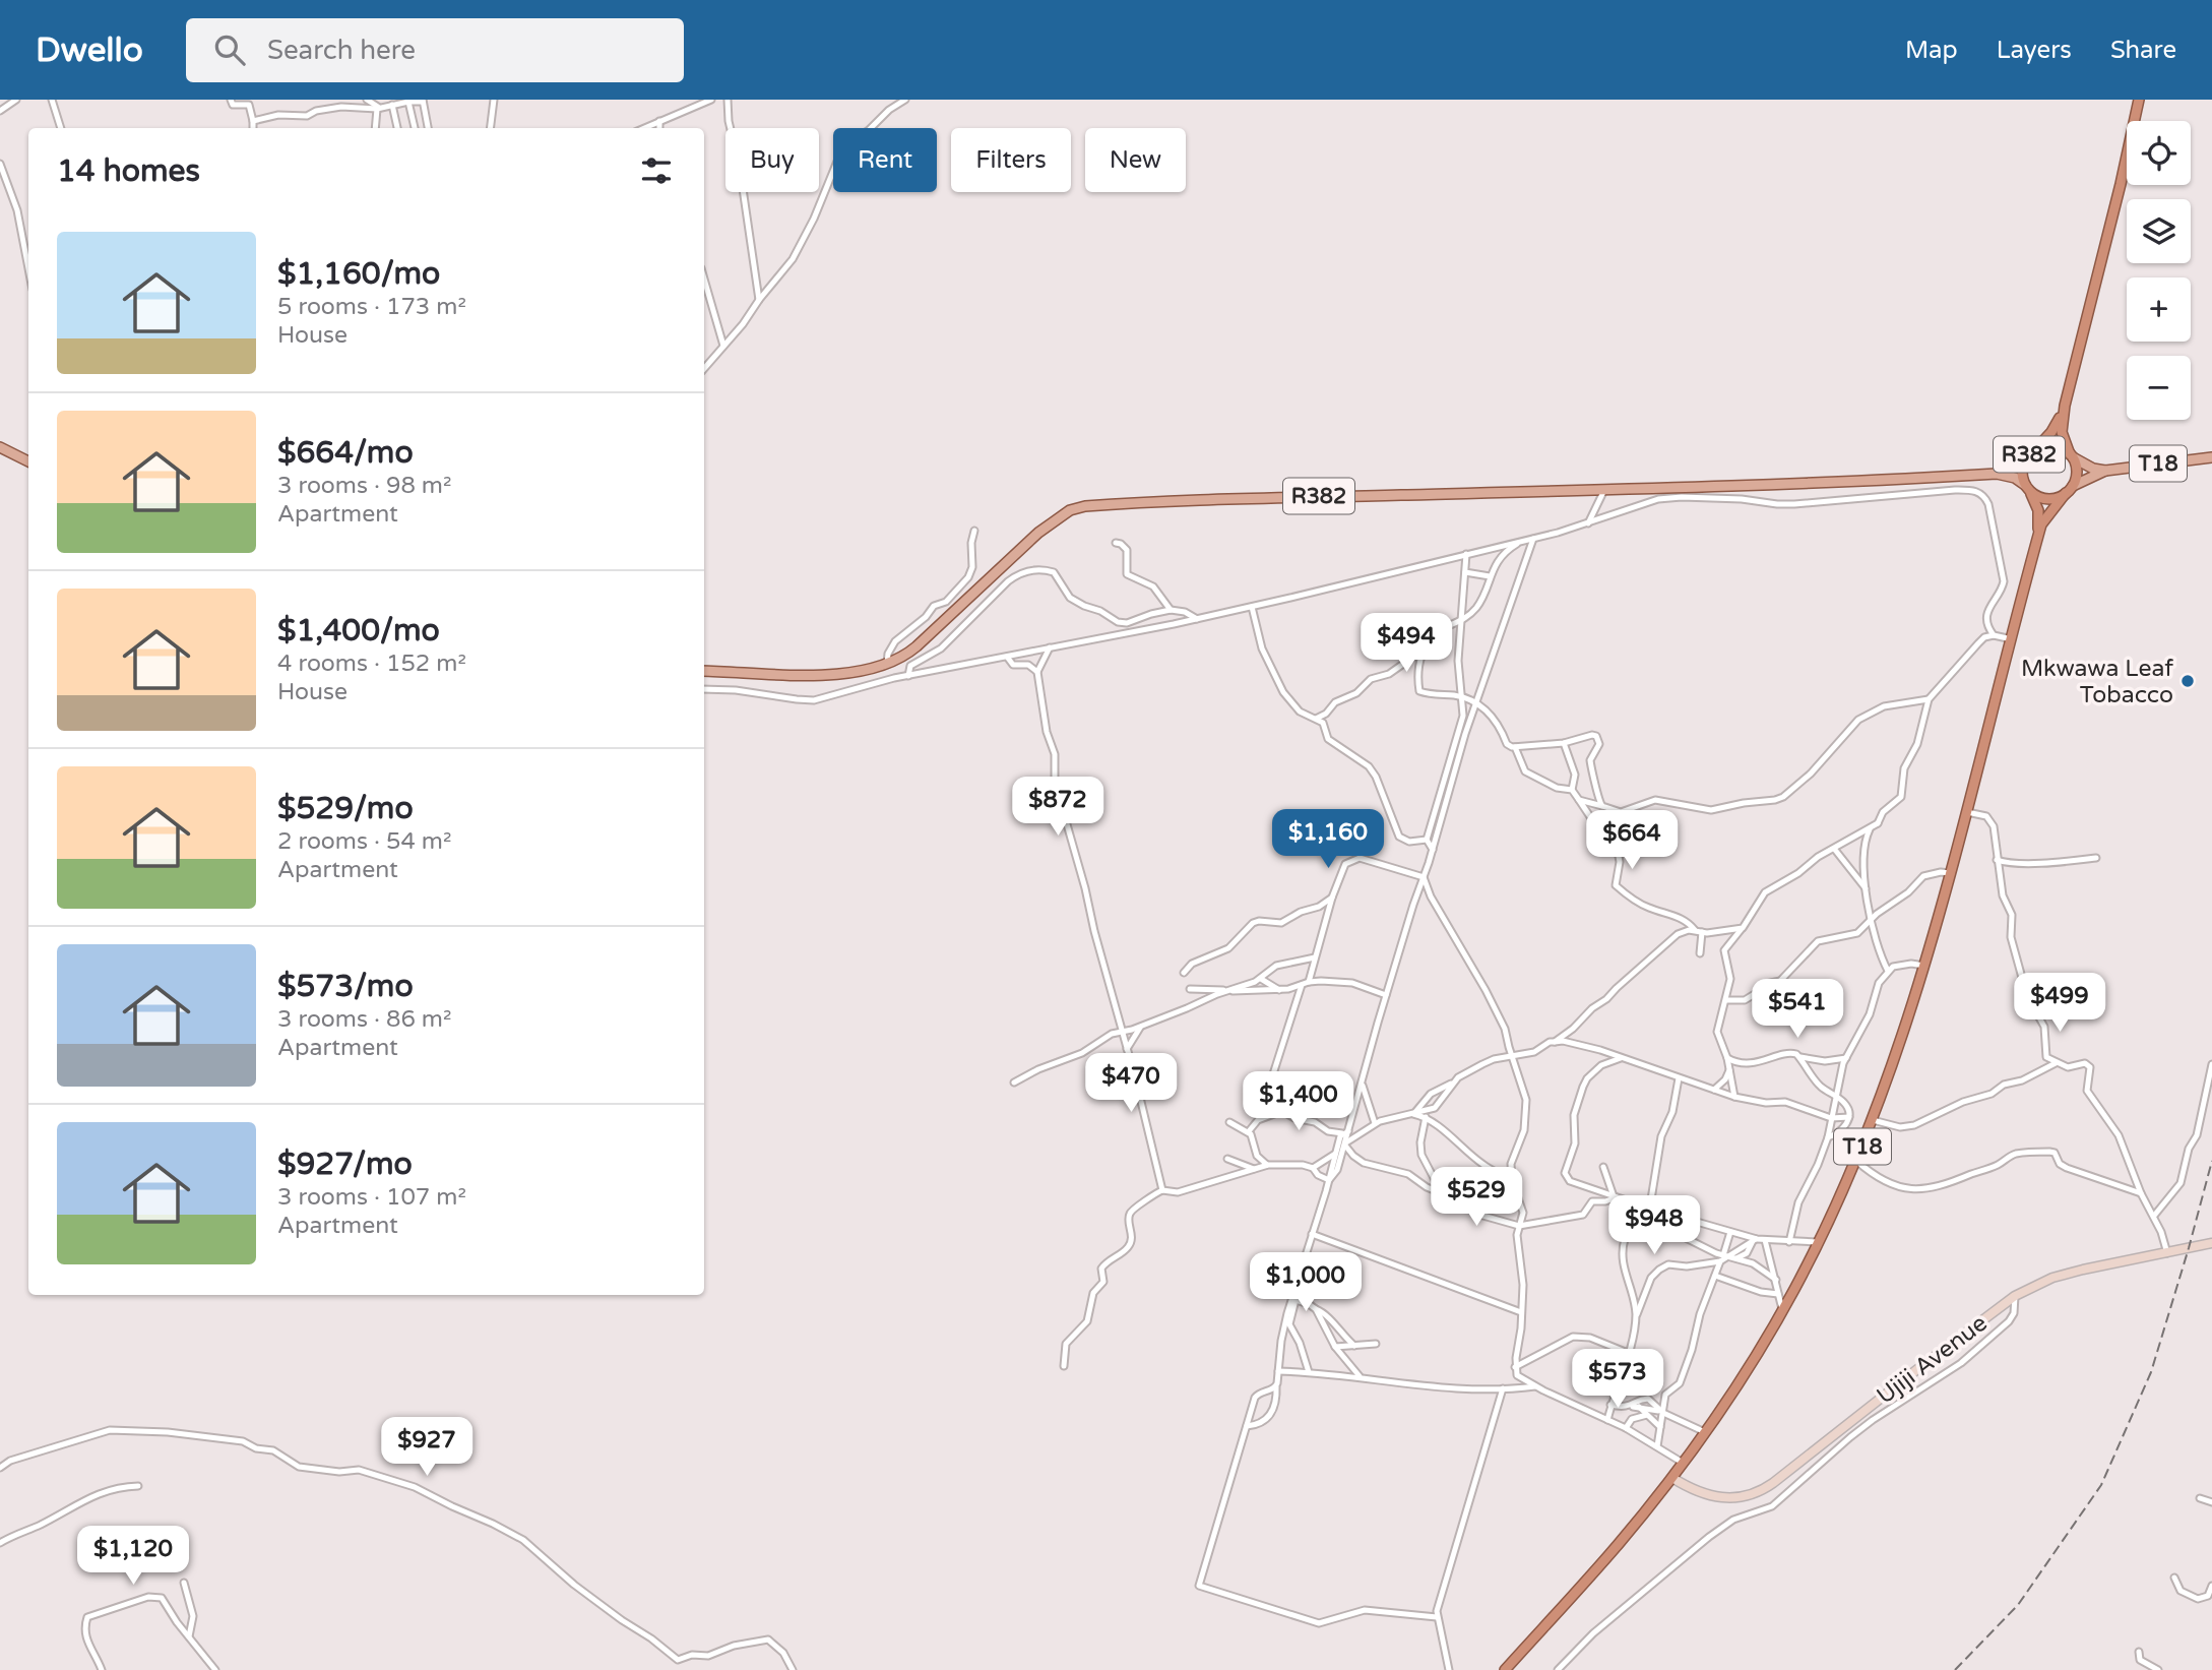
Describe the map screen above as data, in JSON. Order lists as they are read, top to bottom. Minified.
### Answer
{"streets":{"highway":["R382","T18"],"main road":["Ujiji Avenue"]},"crossings":[["R382","T18"],["T18","Ujiji Avenue"]],"places":["Mkwawa Leaf Tobacco"],"page":{"header":"Dwello","search":"Search here","nav":["Map","Layers","Share"],"map_buttons":["+","−"],"chip":["Buy","Rent","Filters","New"],"heading":"14 homes","list":[{"name":"$1,160/mo","note":"5 rooms · 173 m² · House"},{"name":"$664/mo","note":"3 rooms · 98 m² · Apartment"},{"name":"$1,400/mo","note":"4 rooms · 152 m² · House"},{"name":"$529/mo","note":"2 rooms · 54 m² · Apartment"},{"name":"$573/mo","note":"3 rooms · 86 m² · Apartment"},{"name":"$927/mo","note":"3 rooms · 107 m² · Apartment"}],"price":["$494","$872","$1,160","$664","$499","$541","$470","$1,400","$529","$948","$1,000","$573","$927","$1,120"]}}
